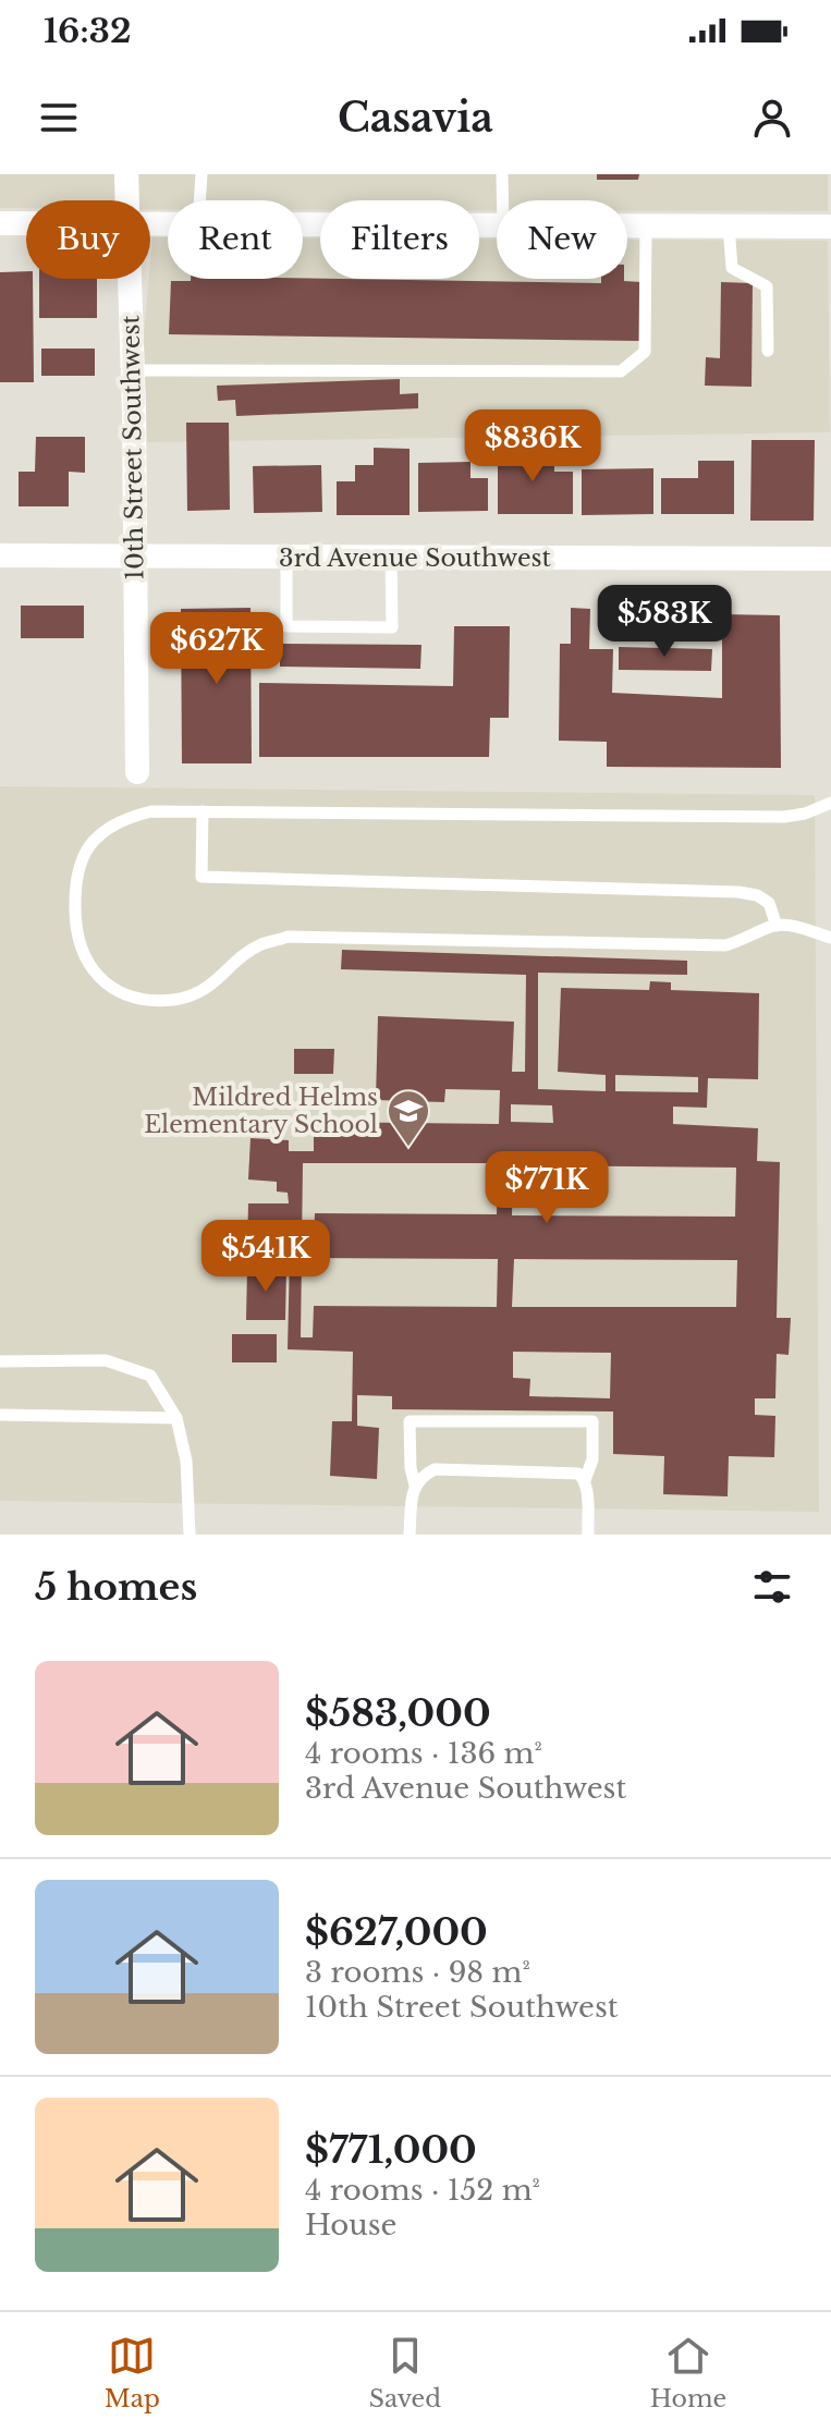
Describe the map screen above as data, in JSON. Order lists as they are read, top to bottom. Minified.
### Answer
{"streets":{"street":["10th Street Southwest","3rd Avenue Southwest"]},"crossings":[["10th Street Southwest","3rd Avenue Southwest"]],"places":{"school or university":["Mildred Helms Elementary School"]},"page":{"status":"16:32","header":"Casavia","chip":["Buy","Rent","Filters","New"],"price":["$836K","$583K","$627K","$771K","$541K"],"heading":"5 homes","list":[{"name":"$583,000","note":"4 rooms · 136 m² · 3rd Avenue Southwest"},{"name":"$627,000","note":"3 rooms · 98 m² · 10th Street Southwest"},{"name":"$771,000","note":"4 rooms · 152 m² · House"}],"tabs":["Map","Saved","Home"]}}
